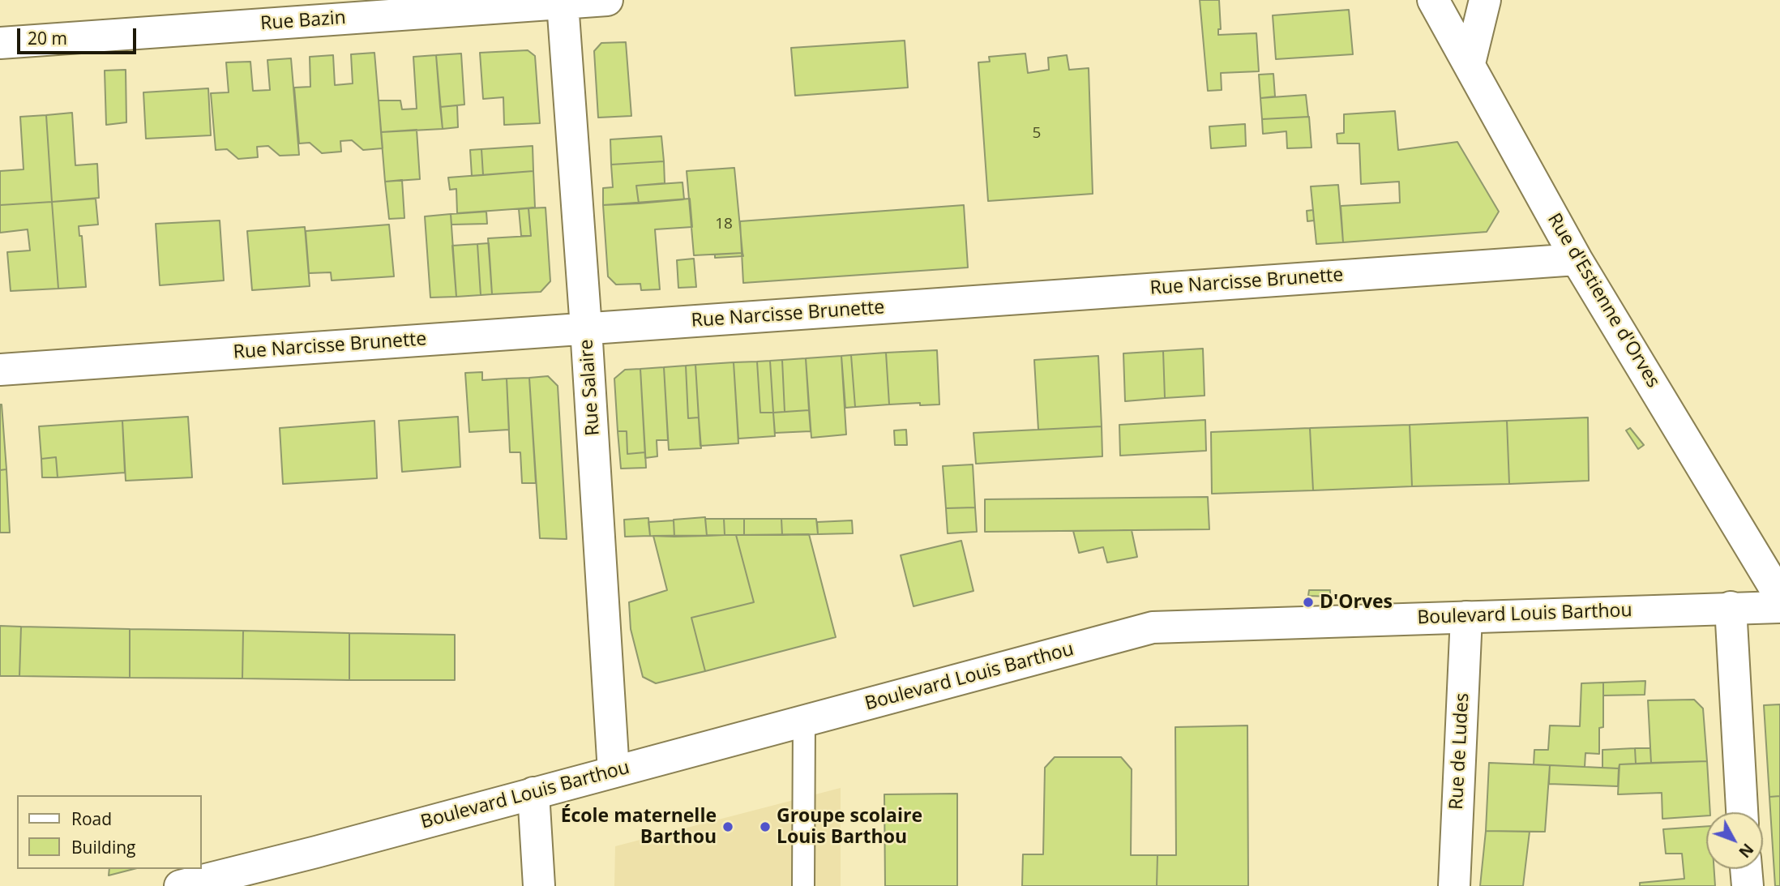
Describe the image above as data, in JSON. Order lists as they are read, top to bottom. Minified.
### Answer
{"streets":{"street":["Rue Bazin","Rue Narcisse Brunette","Rue d'Estienne d'Orves","Rue Salaire","Boulevard Louis Barthou","Rue de Ludes"]},"crossings":[["Rue Bazin","Rue Salaire"],["Rue Narcisse Brunette","Rue d'Estienne d'Orves"],["Rue Narcisse Brunette","Rue Salaire"],["Rue Salaire","Boulevard Louis Barthou"],["Boulevard Louis Barthou","Rue de Ludes"]],"places":["D'Orves","École maternelle Barthou","Groupe scolaire Louis Barthou"],"house_numbers":["5","18"],"legend":["Road","Building"],"scale_bar":"20 m","north":"bottom right"}
